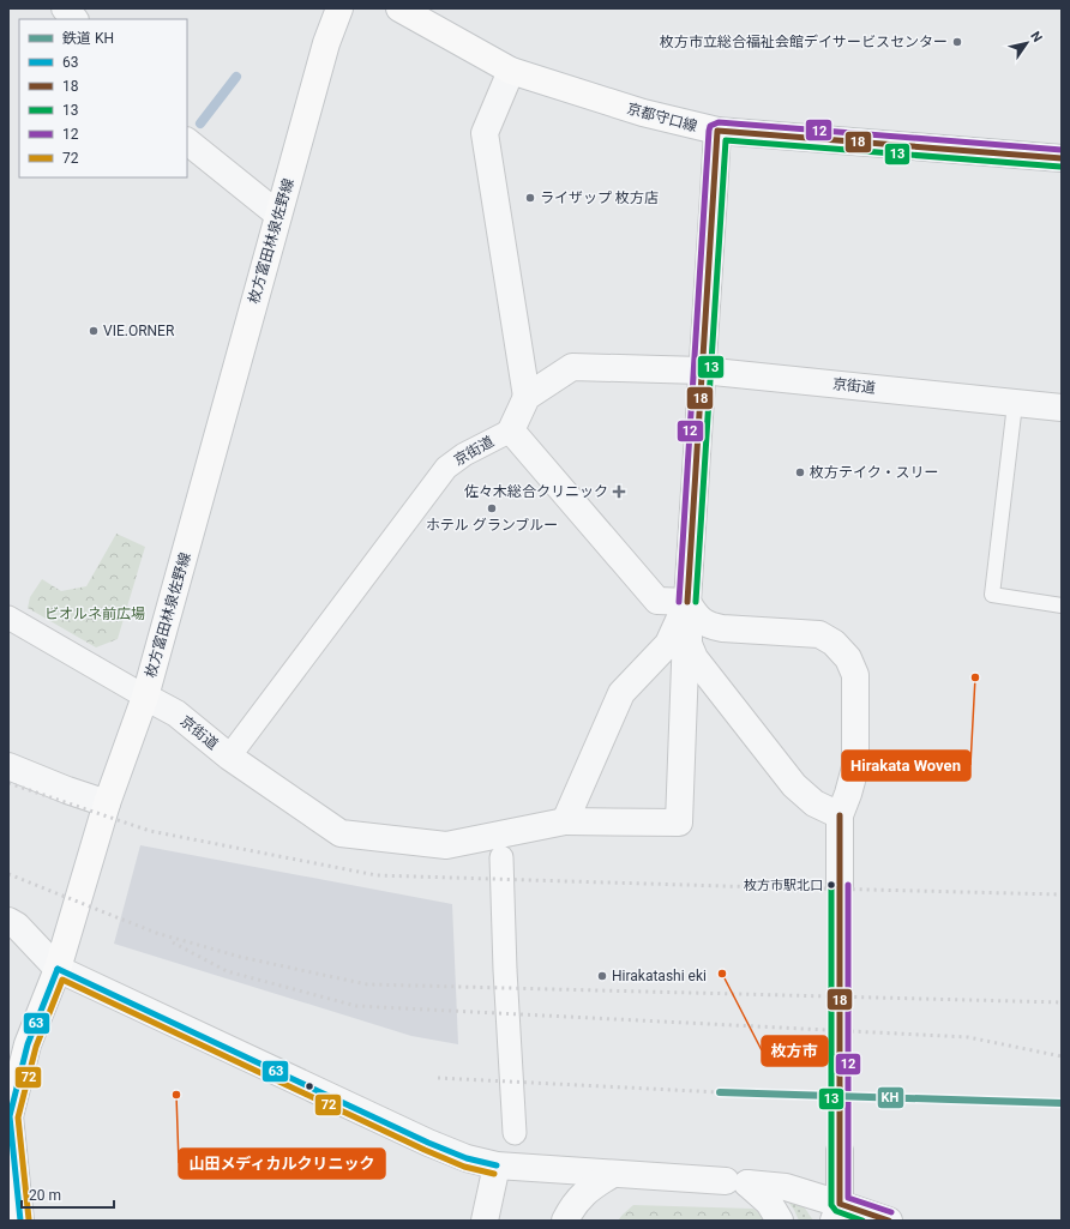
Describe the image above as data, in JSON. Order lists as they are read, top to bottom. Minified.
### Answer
{"streets":{"main road":["京都守口線","枚方富田林泉佐野線"],"street":["京街道"]},"crossings":[["枚方富田林泉佐野線","京街道"]],"parks":["ビオルネ前広場"],"places":{"other":["枚方市立総合福祉会館デイサービスセンター","ライザップ 枚方店","VIE.ORNER","枚方テイク・スリー","ホテル グランブルー","Hirakata Woven","枚方市駅北口","枚方市","Hirakatashi eki","山田メディカルクリニック"],"health":["佐々木総合クリニック"]},"lines":["transit line 12","transit line 18","transit line 13","transit line 63","transit line 72","rail line KH"],"legend":["鉄道 KH","63","18","13","12","72"],"scale_bar":"20 m","north":"top right"}
